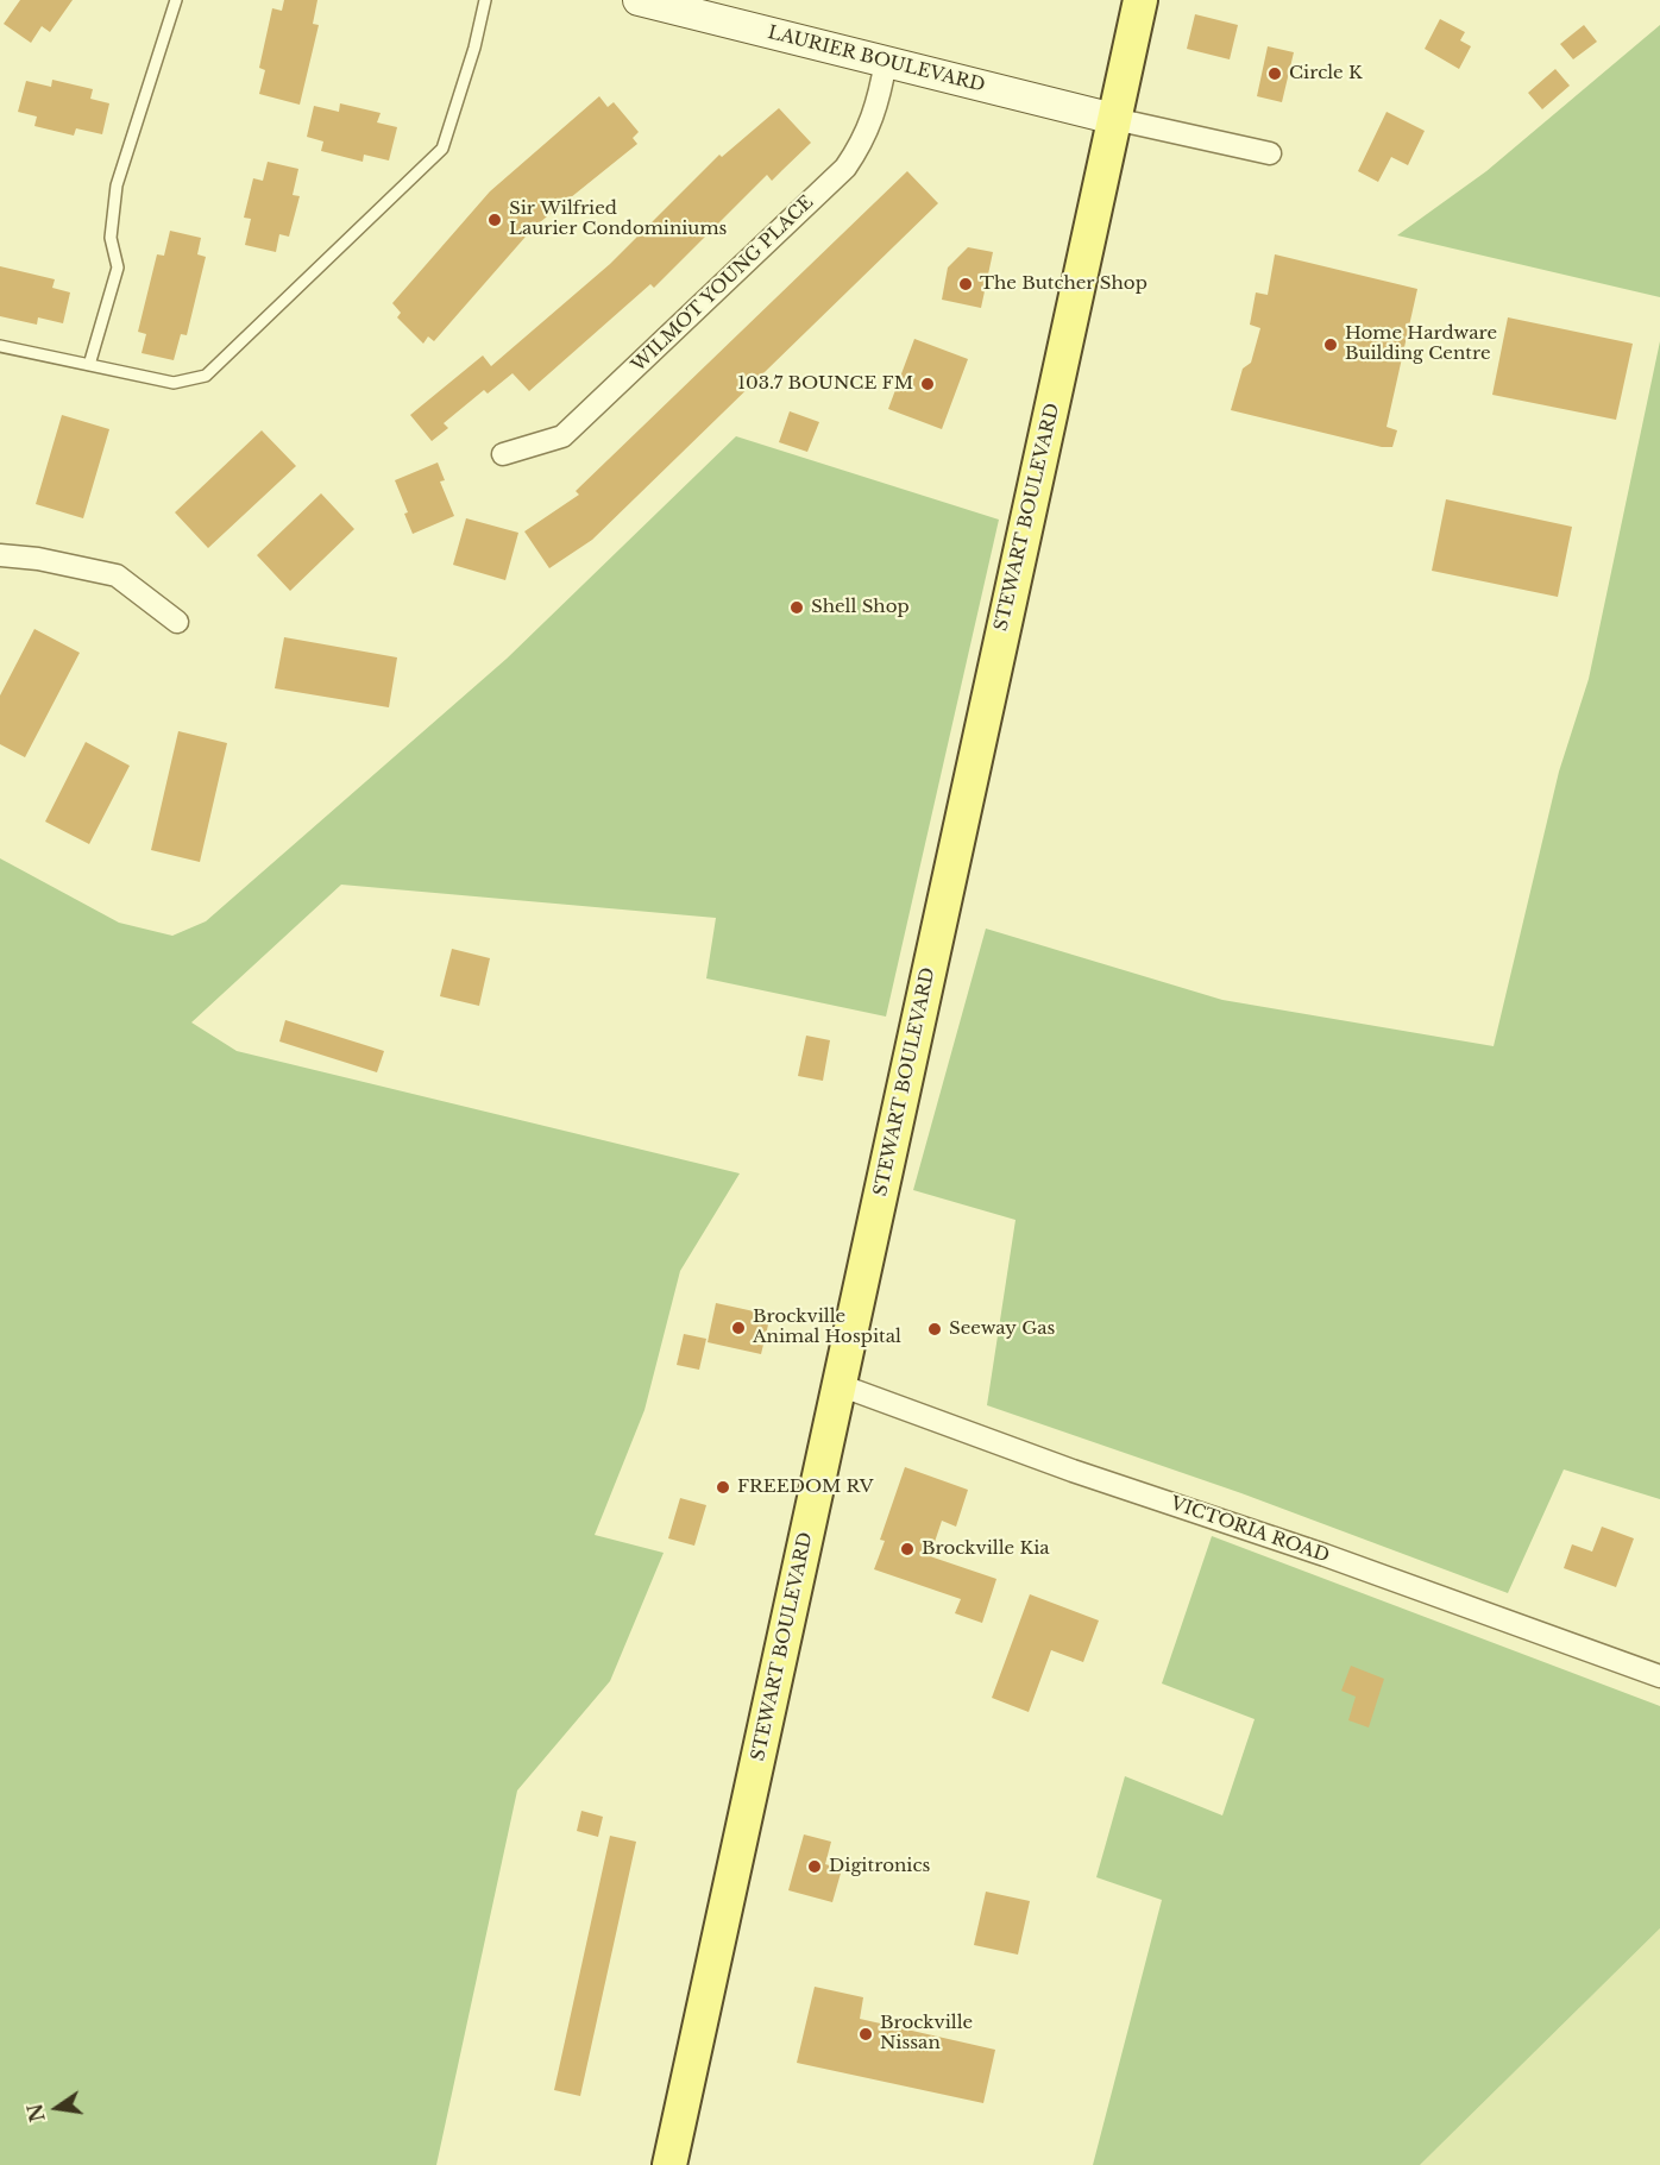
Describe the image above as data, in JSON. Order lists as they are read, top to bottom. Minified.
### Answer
{"streets":{"main road":["STEWART BOULEVARD"],"street":["LAURIER BOULEVARD","WILMOT YOUNG PLACE","VICTORIA ROAD"]},"crossings":[["LAURIER BOULEVARD","WILMOT YOUNG PLACE"],["LAURIER BOULEVARD","STEWART BOULEVARD"],["STEWART BOULEVARD","VICTORIA ROAD"]],"places":["Circle K","Sir Wilfried Laurier Condominiums","The Butcher Shop","Home Hardware Building Centre","103.7 BOUNCE FM","Shell Shop","Brockville Animal Hospital","Seeway Gas","FREEDOM RV","Brockville Kia","Digitronics","Brockville Nissan"],"north":"left"}
